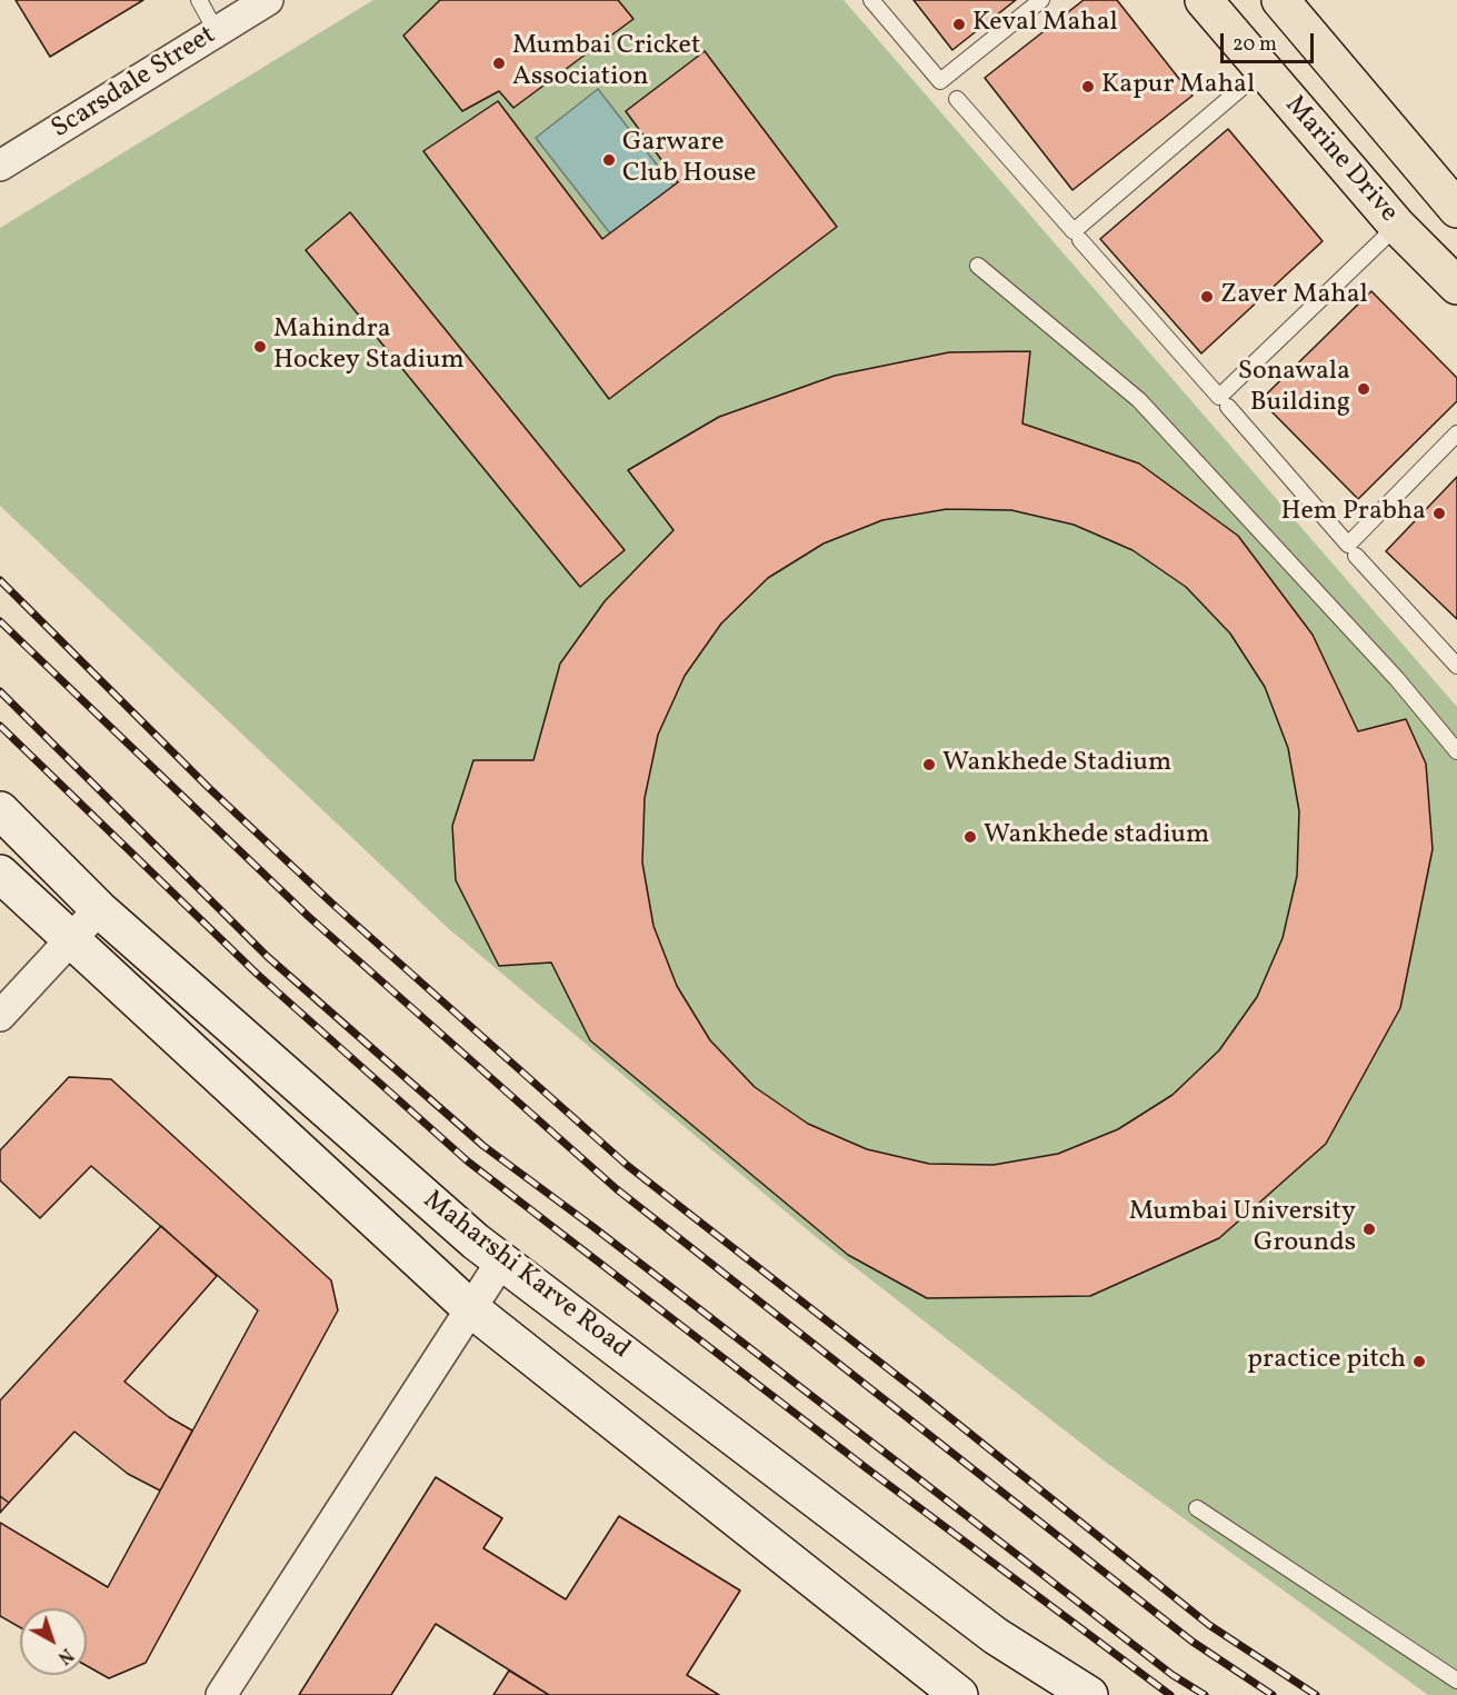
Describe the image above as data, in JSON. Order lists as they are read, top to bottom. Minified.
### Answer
{"streets":{"main road":["Marine Drive","Maharshi Karve Road"],"street":["Scarsdale Street"]},"places":["Keval Mahal","Mumbai Cricket Association","Kapur Mahal","Garware Club House","Zaver Mahal","Mahindra Hockey Stadium","Sonawala Building","Hem Prabha","Wankhede Stadium","Wankhede stadium","Mumbai University Grounds","practice pitch"],"scale_bar":"20 m","north":"bottom right"}
